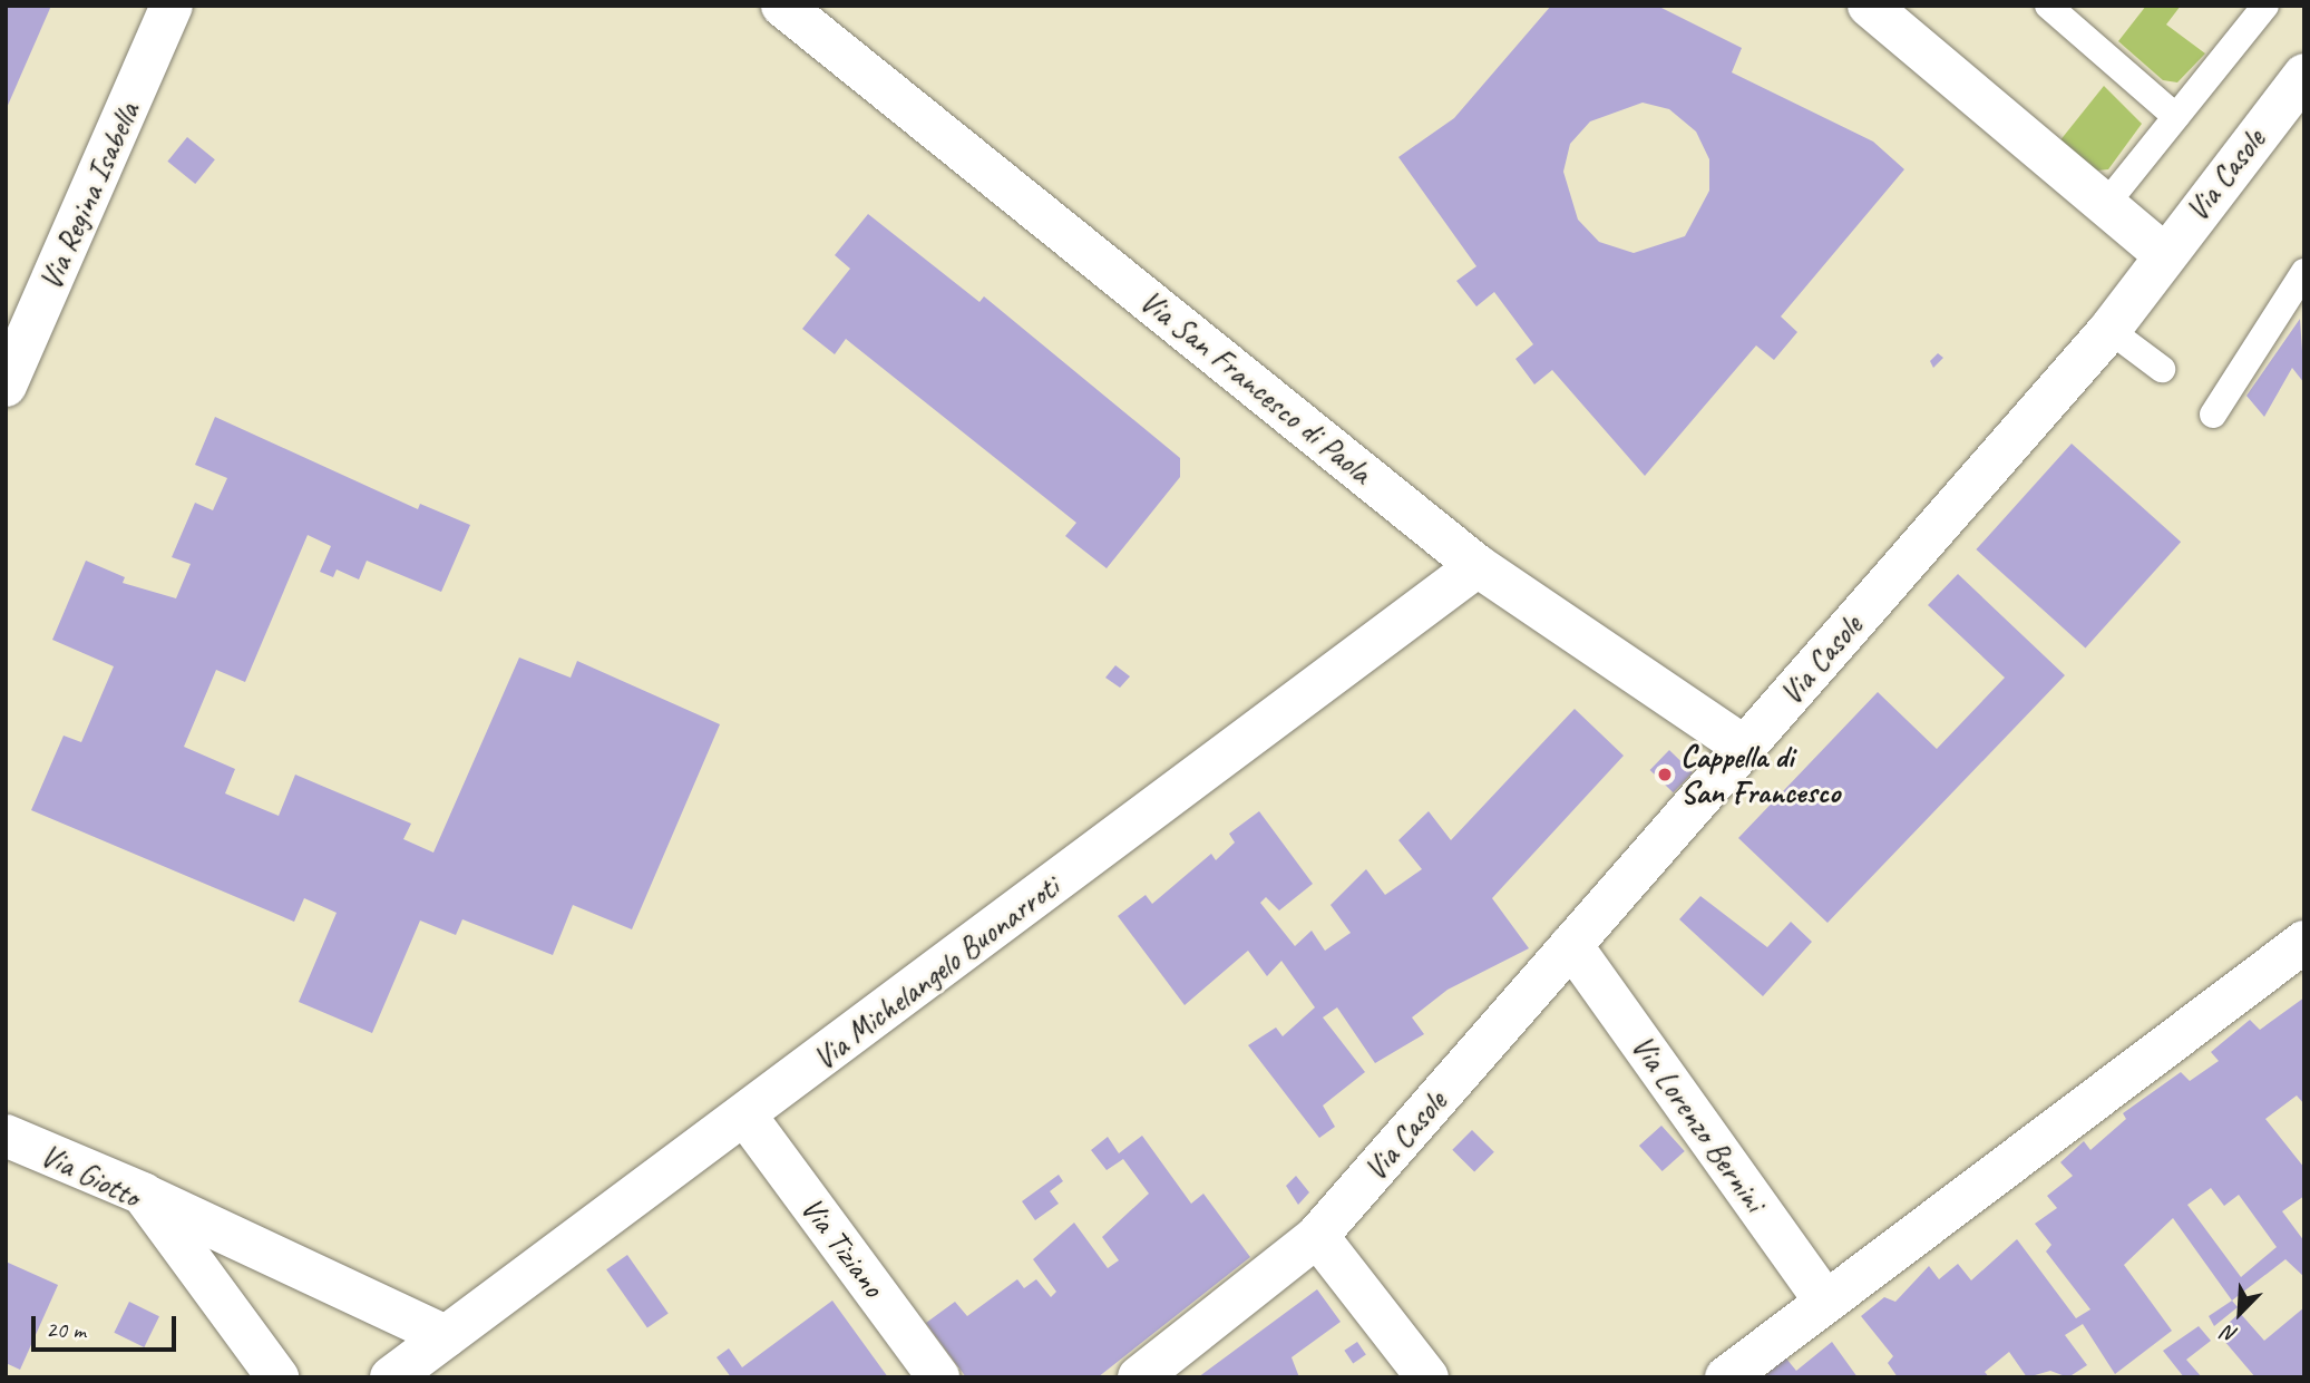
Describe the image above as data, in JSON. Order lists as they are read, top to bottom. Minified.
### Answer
{"streets":{"street":["Via Casole","Via Regina Isabella","Via San Francesco di Paola","Via Michelangelo Buonarroti","Via Lorenzo Bernini","Via Giotto","Via Tiziano"]},"crossings":[["Via Casole","Via San Francesco di Paola"],["Via Casole","Via Lorenzo Bernini"],["Via San Francesco di Paola","Via Michelangelo Buonarroti"],["Via Michelangelo Buonarroti","Via Tiziano"]],"places":["Cappella di San Francesco"],"scale_bar":"20 m","north":"bottom left"}
